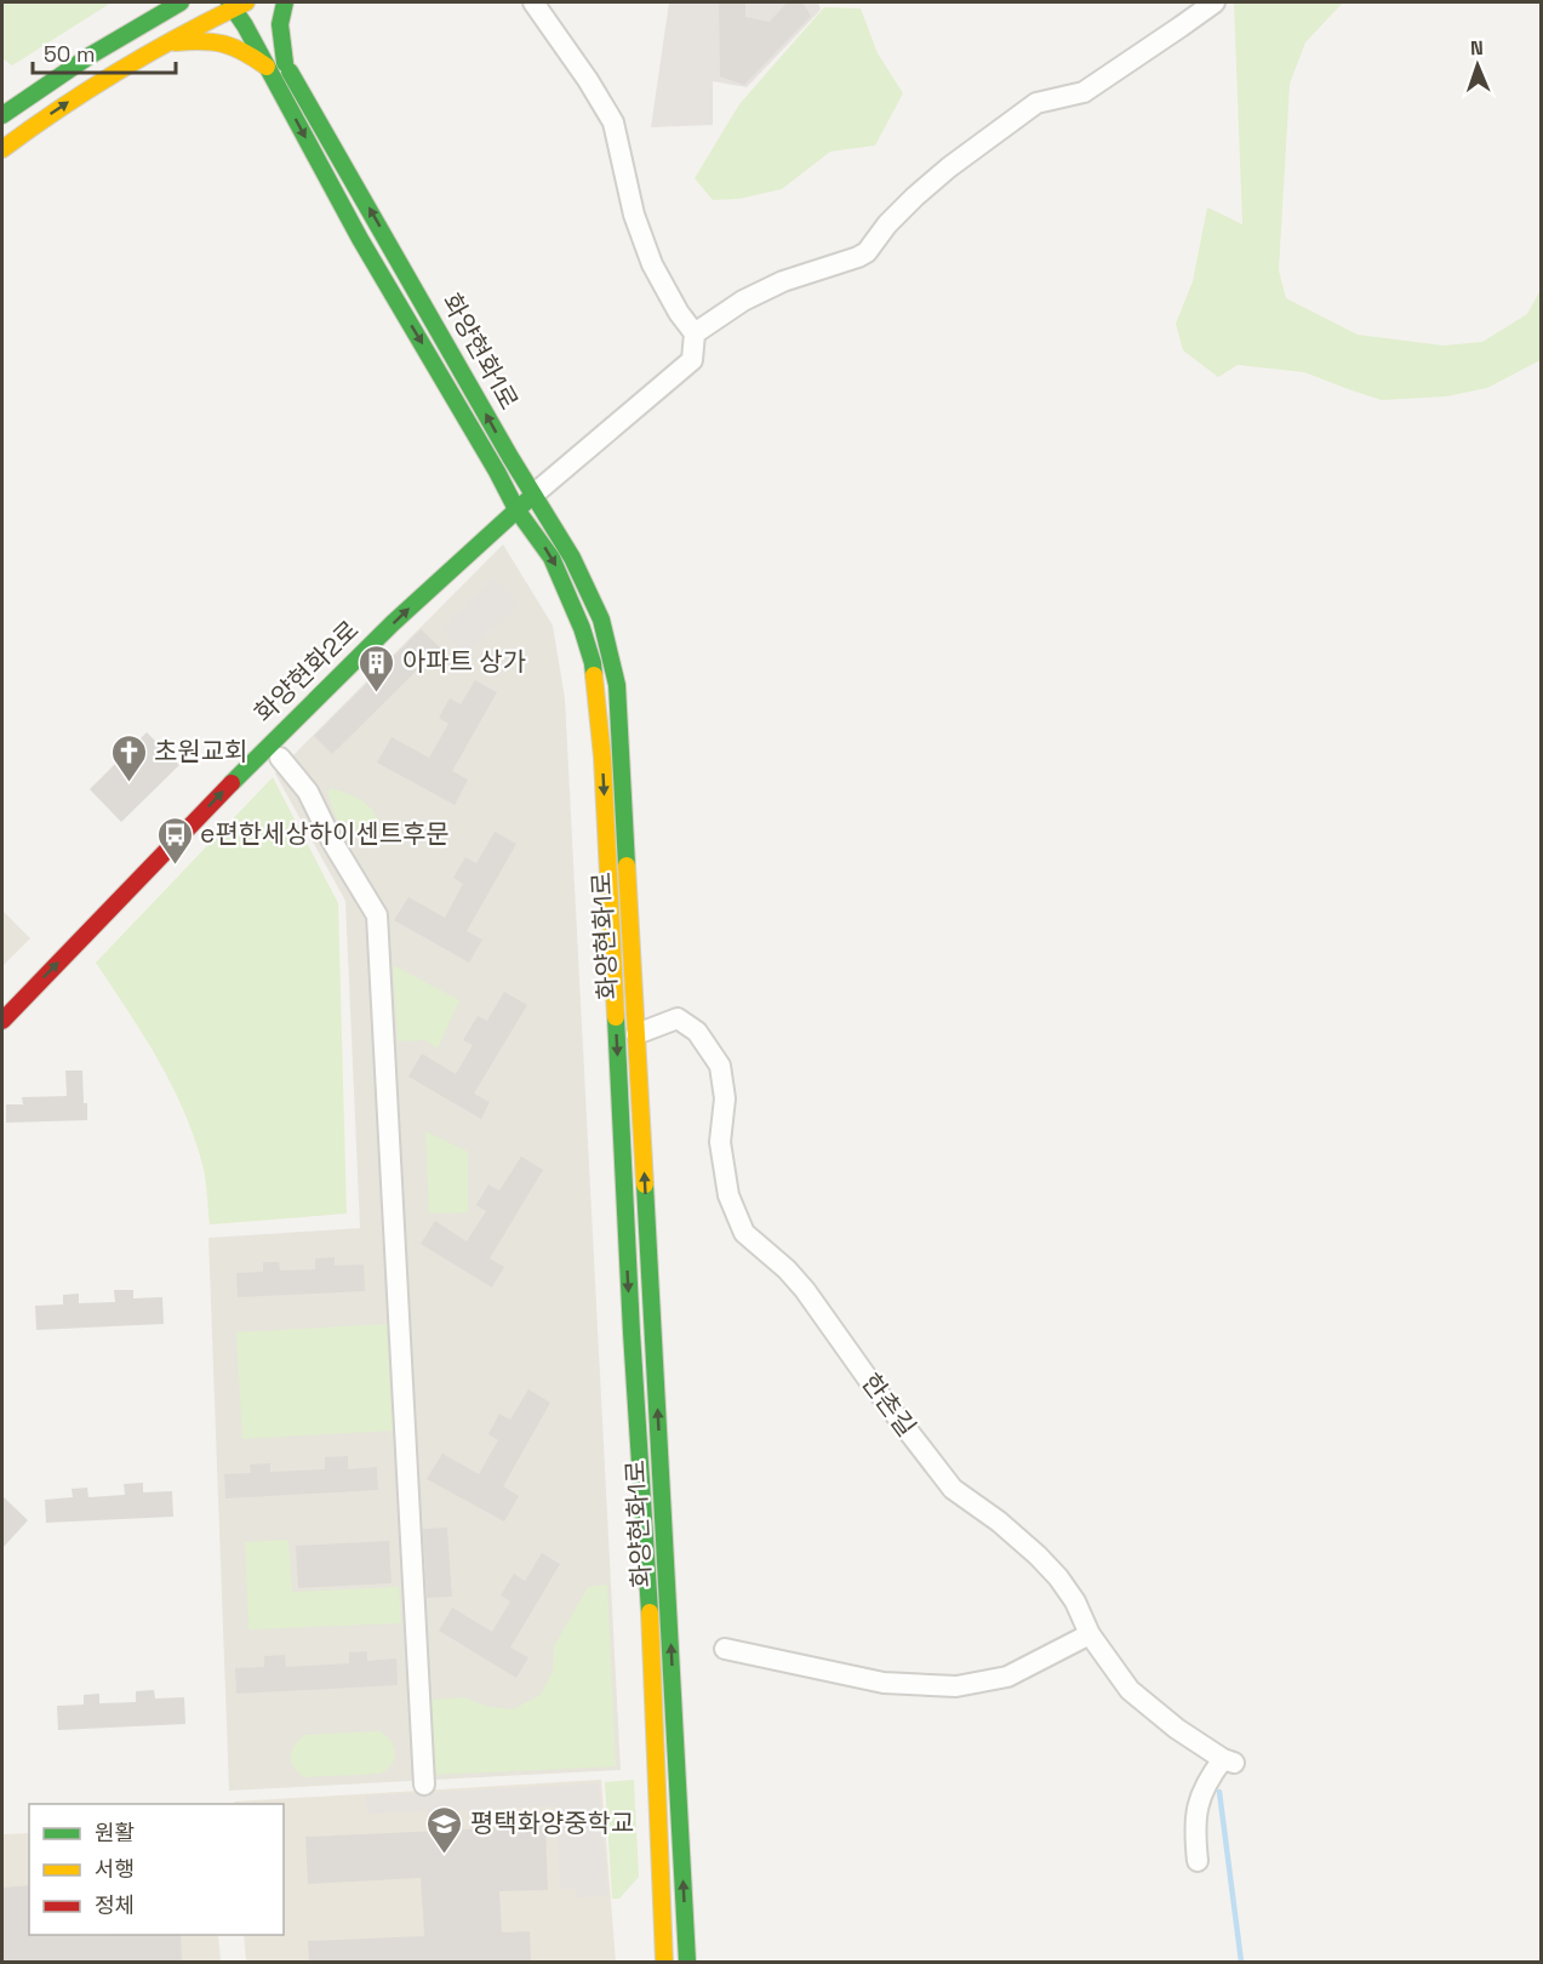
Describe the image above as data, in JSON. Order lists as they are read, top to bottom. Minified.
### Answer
{"streets":{"street":["화양현화1로","화양현화2로","한촌길"]},"crossings":[["화양현화1로","화양현화2로"],["화양현화1로","한촌길"]],"places":{"building":["아파트 상가"],"church":["초원교회"],"bus stop":["e편한세상하이센트후문"],"school or university":["평택화양중학교"]},"legend":["원활","서행","정체"],"scale_bar":"50 m","north":"top"}
